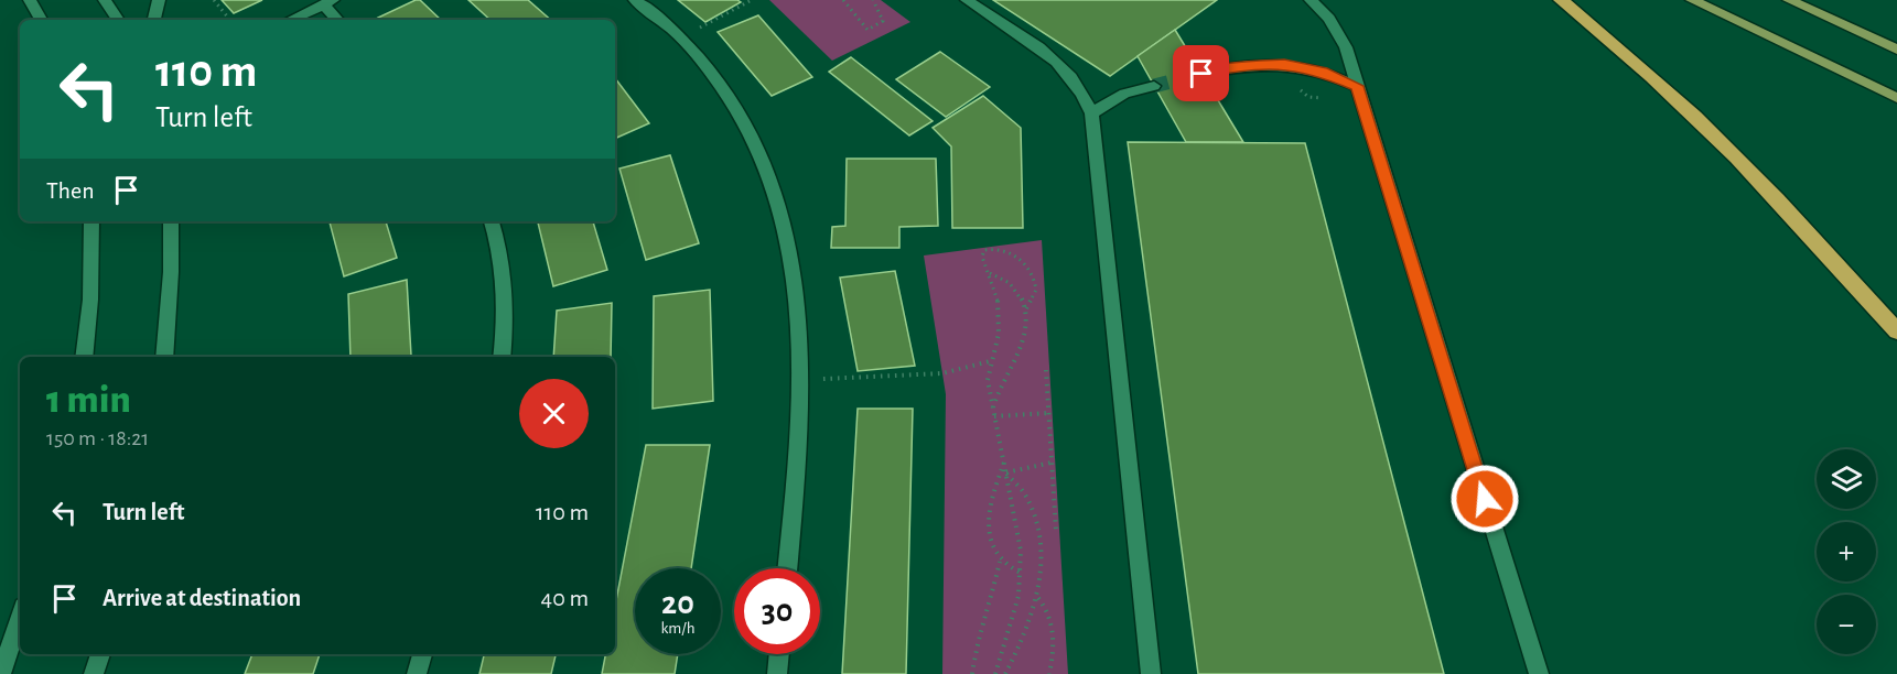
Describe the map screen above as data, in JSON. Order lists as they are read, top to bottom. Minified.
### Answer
{"page":{"turn":["110 m","Turn left"],"then":"Then","heading":["1 min","150 m · 18:21"],"map_buttons":["+","−"],"list":[{"name":"Turn left","value":"110 m"},{"name":"Arrive at destination","value":"40 m"}],"speed":"20 km/h","limit":"30"}}
